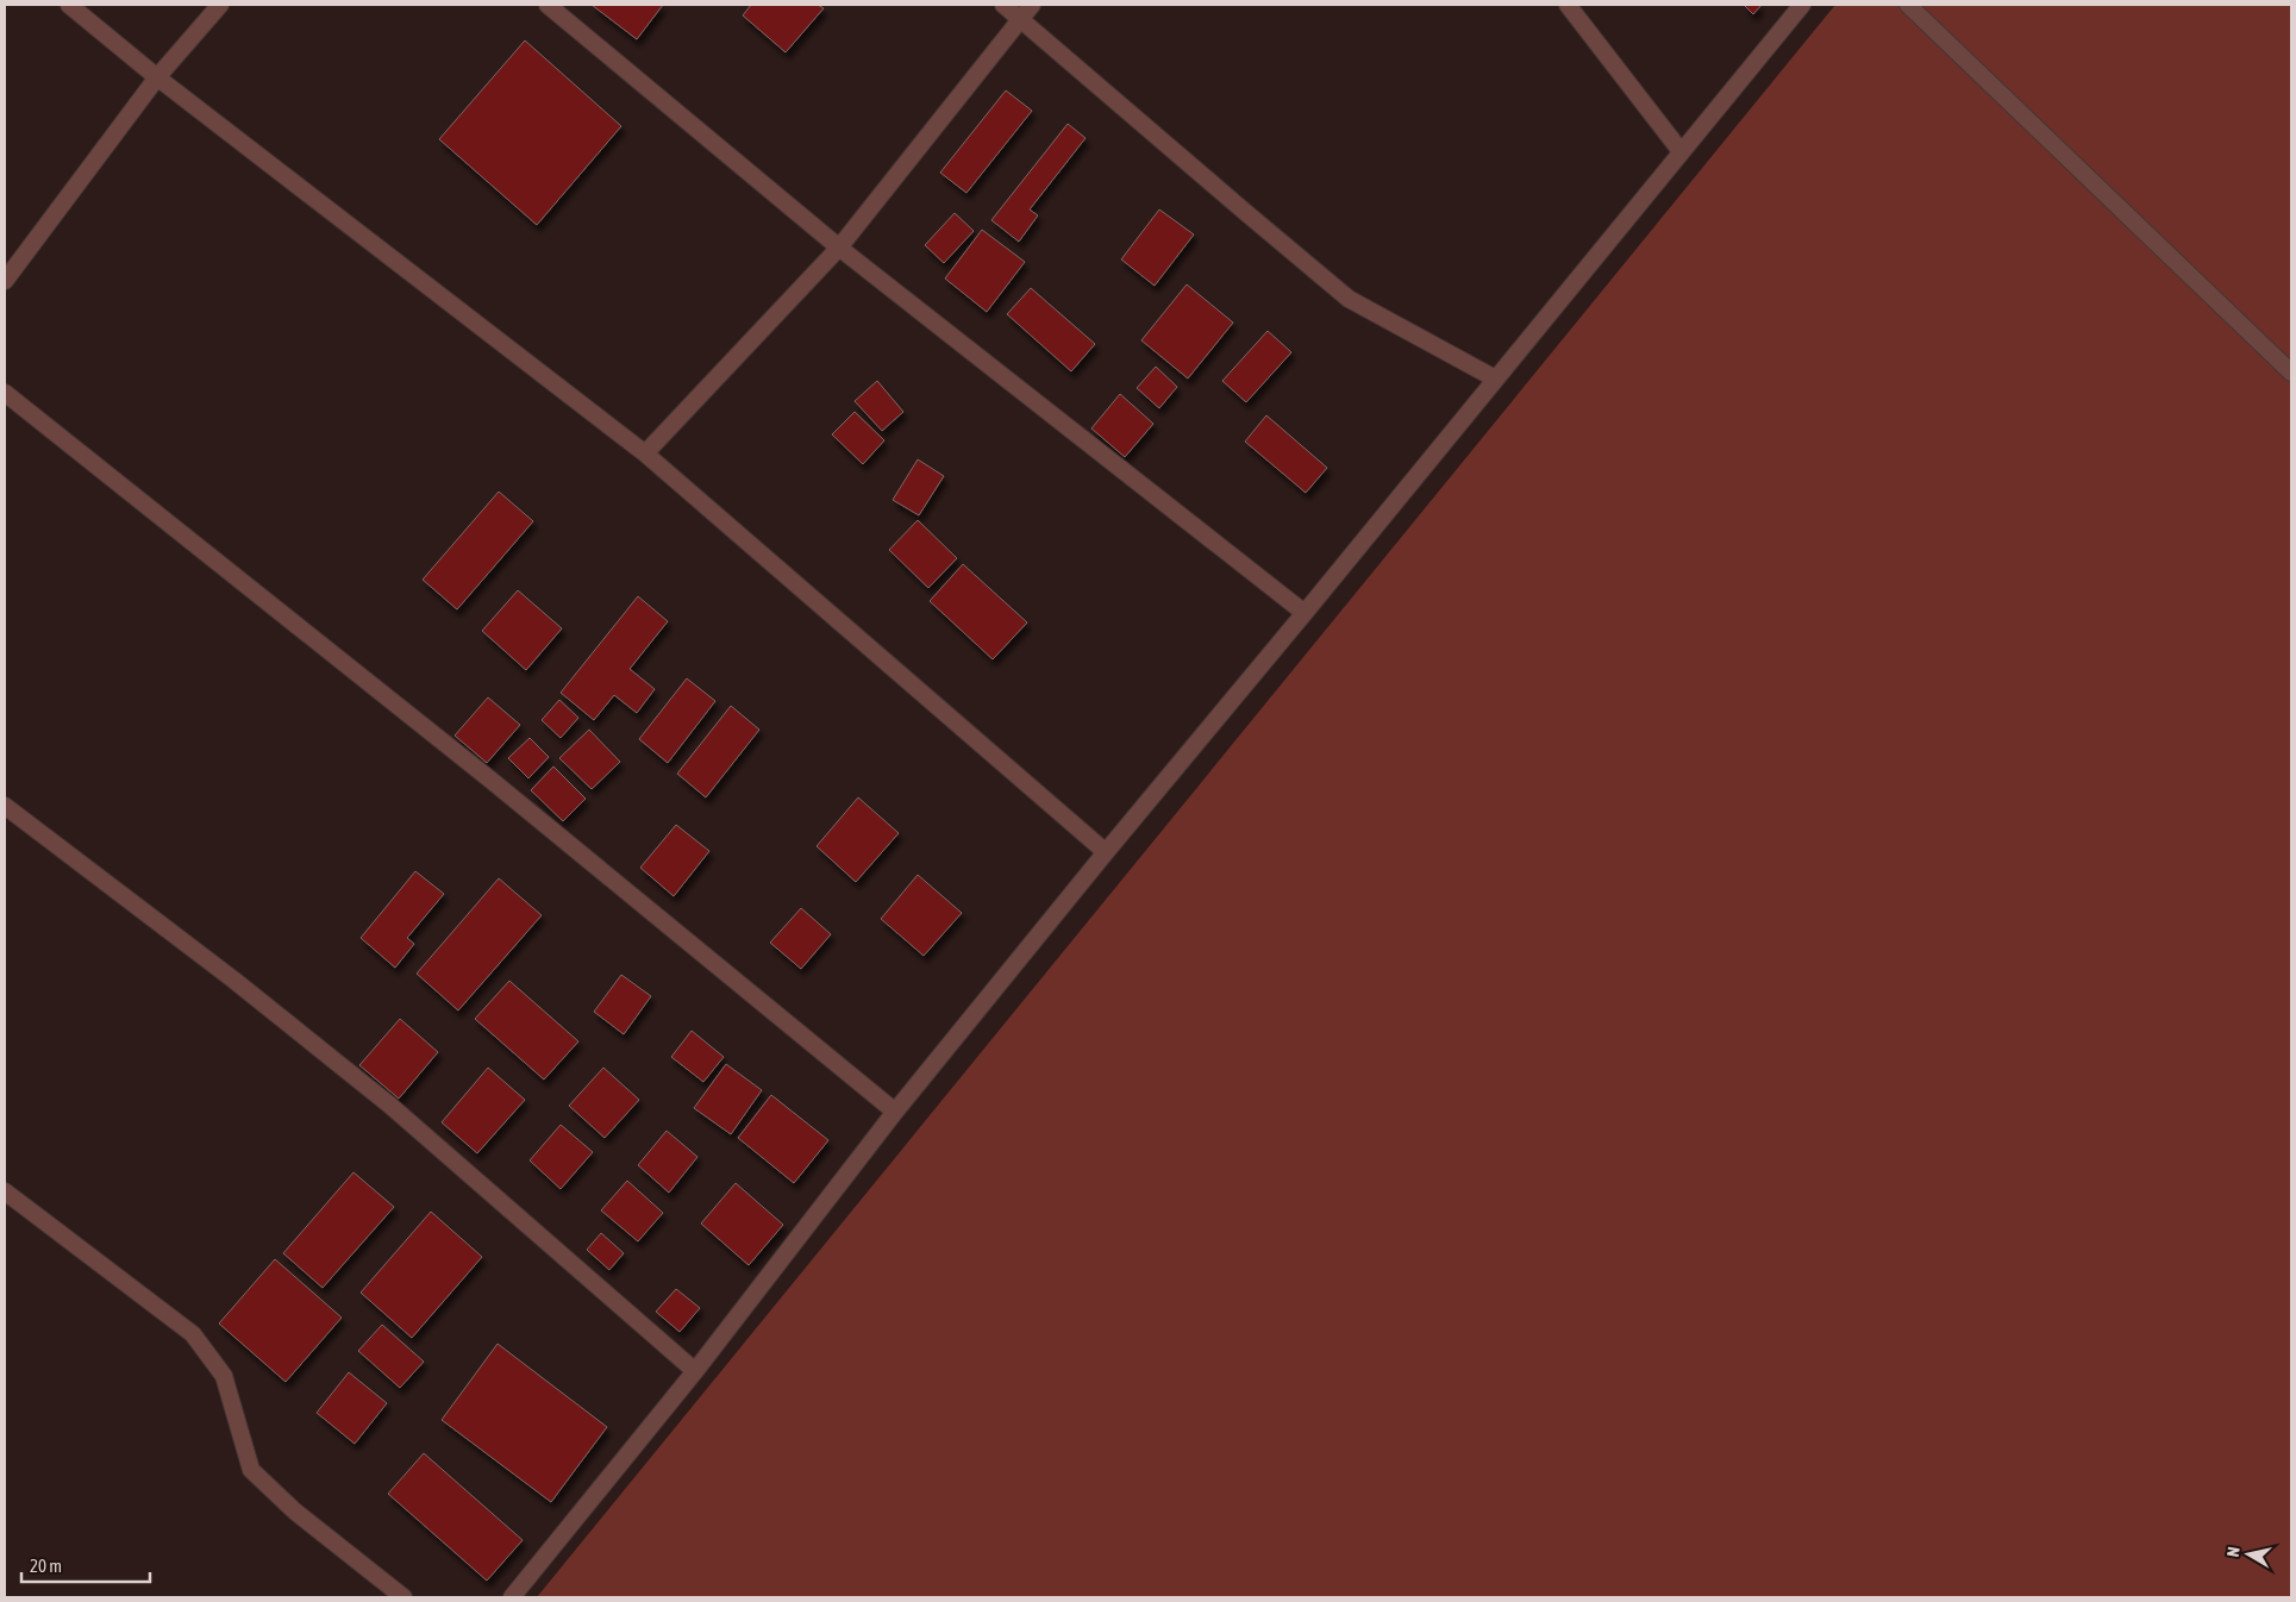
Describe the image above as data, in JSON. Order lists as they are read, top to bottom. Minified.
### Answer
{"scale_bar":"20 m","north":"left"}
